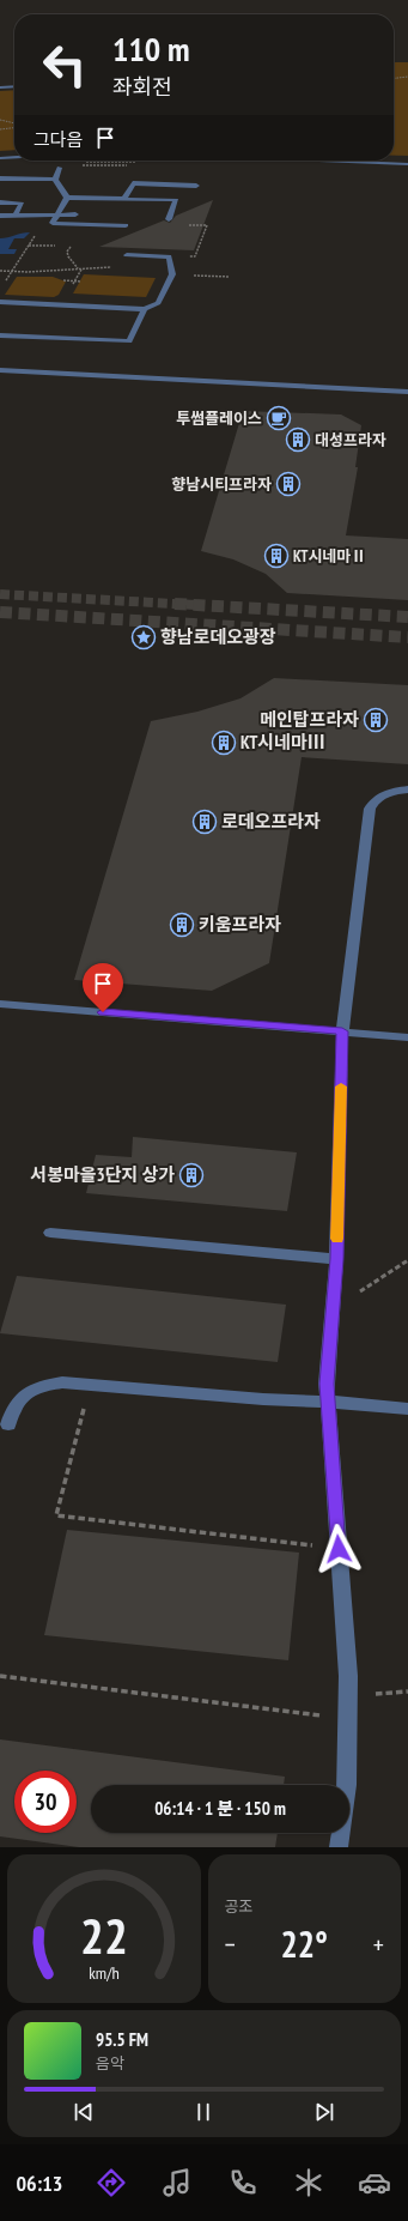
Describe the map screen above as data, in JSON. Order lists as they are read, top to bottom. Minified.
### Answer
{"places":{"cafe":["투썸플레이스"],"building":["대성프라자","향남시티프라자","KT시네마Ⅱ","메인탑프라자","KT시네마Ⅲ","로데오프라자","키움프라자","서봉마을3단지 상가"],"place":["향남로데오광장"]},"page":{"turn":["110 m","좌회전"],"then":"그다음","limit":"30","trip":"06:14 · 1 분 · 150 m","tile":"공조","heat":["−","22°","+"],"song":["95.5 FM","음악"],"tabs":"06:13","gauge":["22","km/h"]}}
